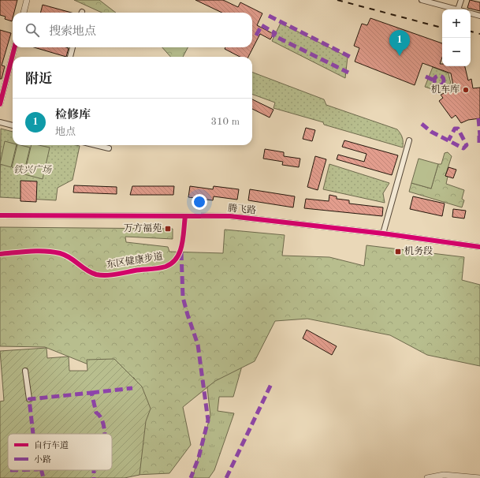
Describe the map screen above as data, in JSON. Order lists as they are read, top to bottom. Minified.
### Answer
{"streets":{"street":["腾飞路"],"cycle path":["东区健康步道"]},"parks":["铁兴广场"],"places":{"other":["机车库"],"transit":["万方福苑","机务段"]},"legend":["自行车道","小路"],"page":{"map_buttons":["+","−"],"search":"搜索地点","pins":"1","heading":"附近","list":[{"mark":"1","name":"检修库","note":"地点","value":"310 m"}]}}
